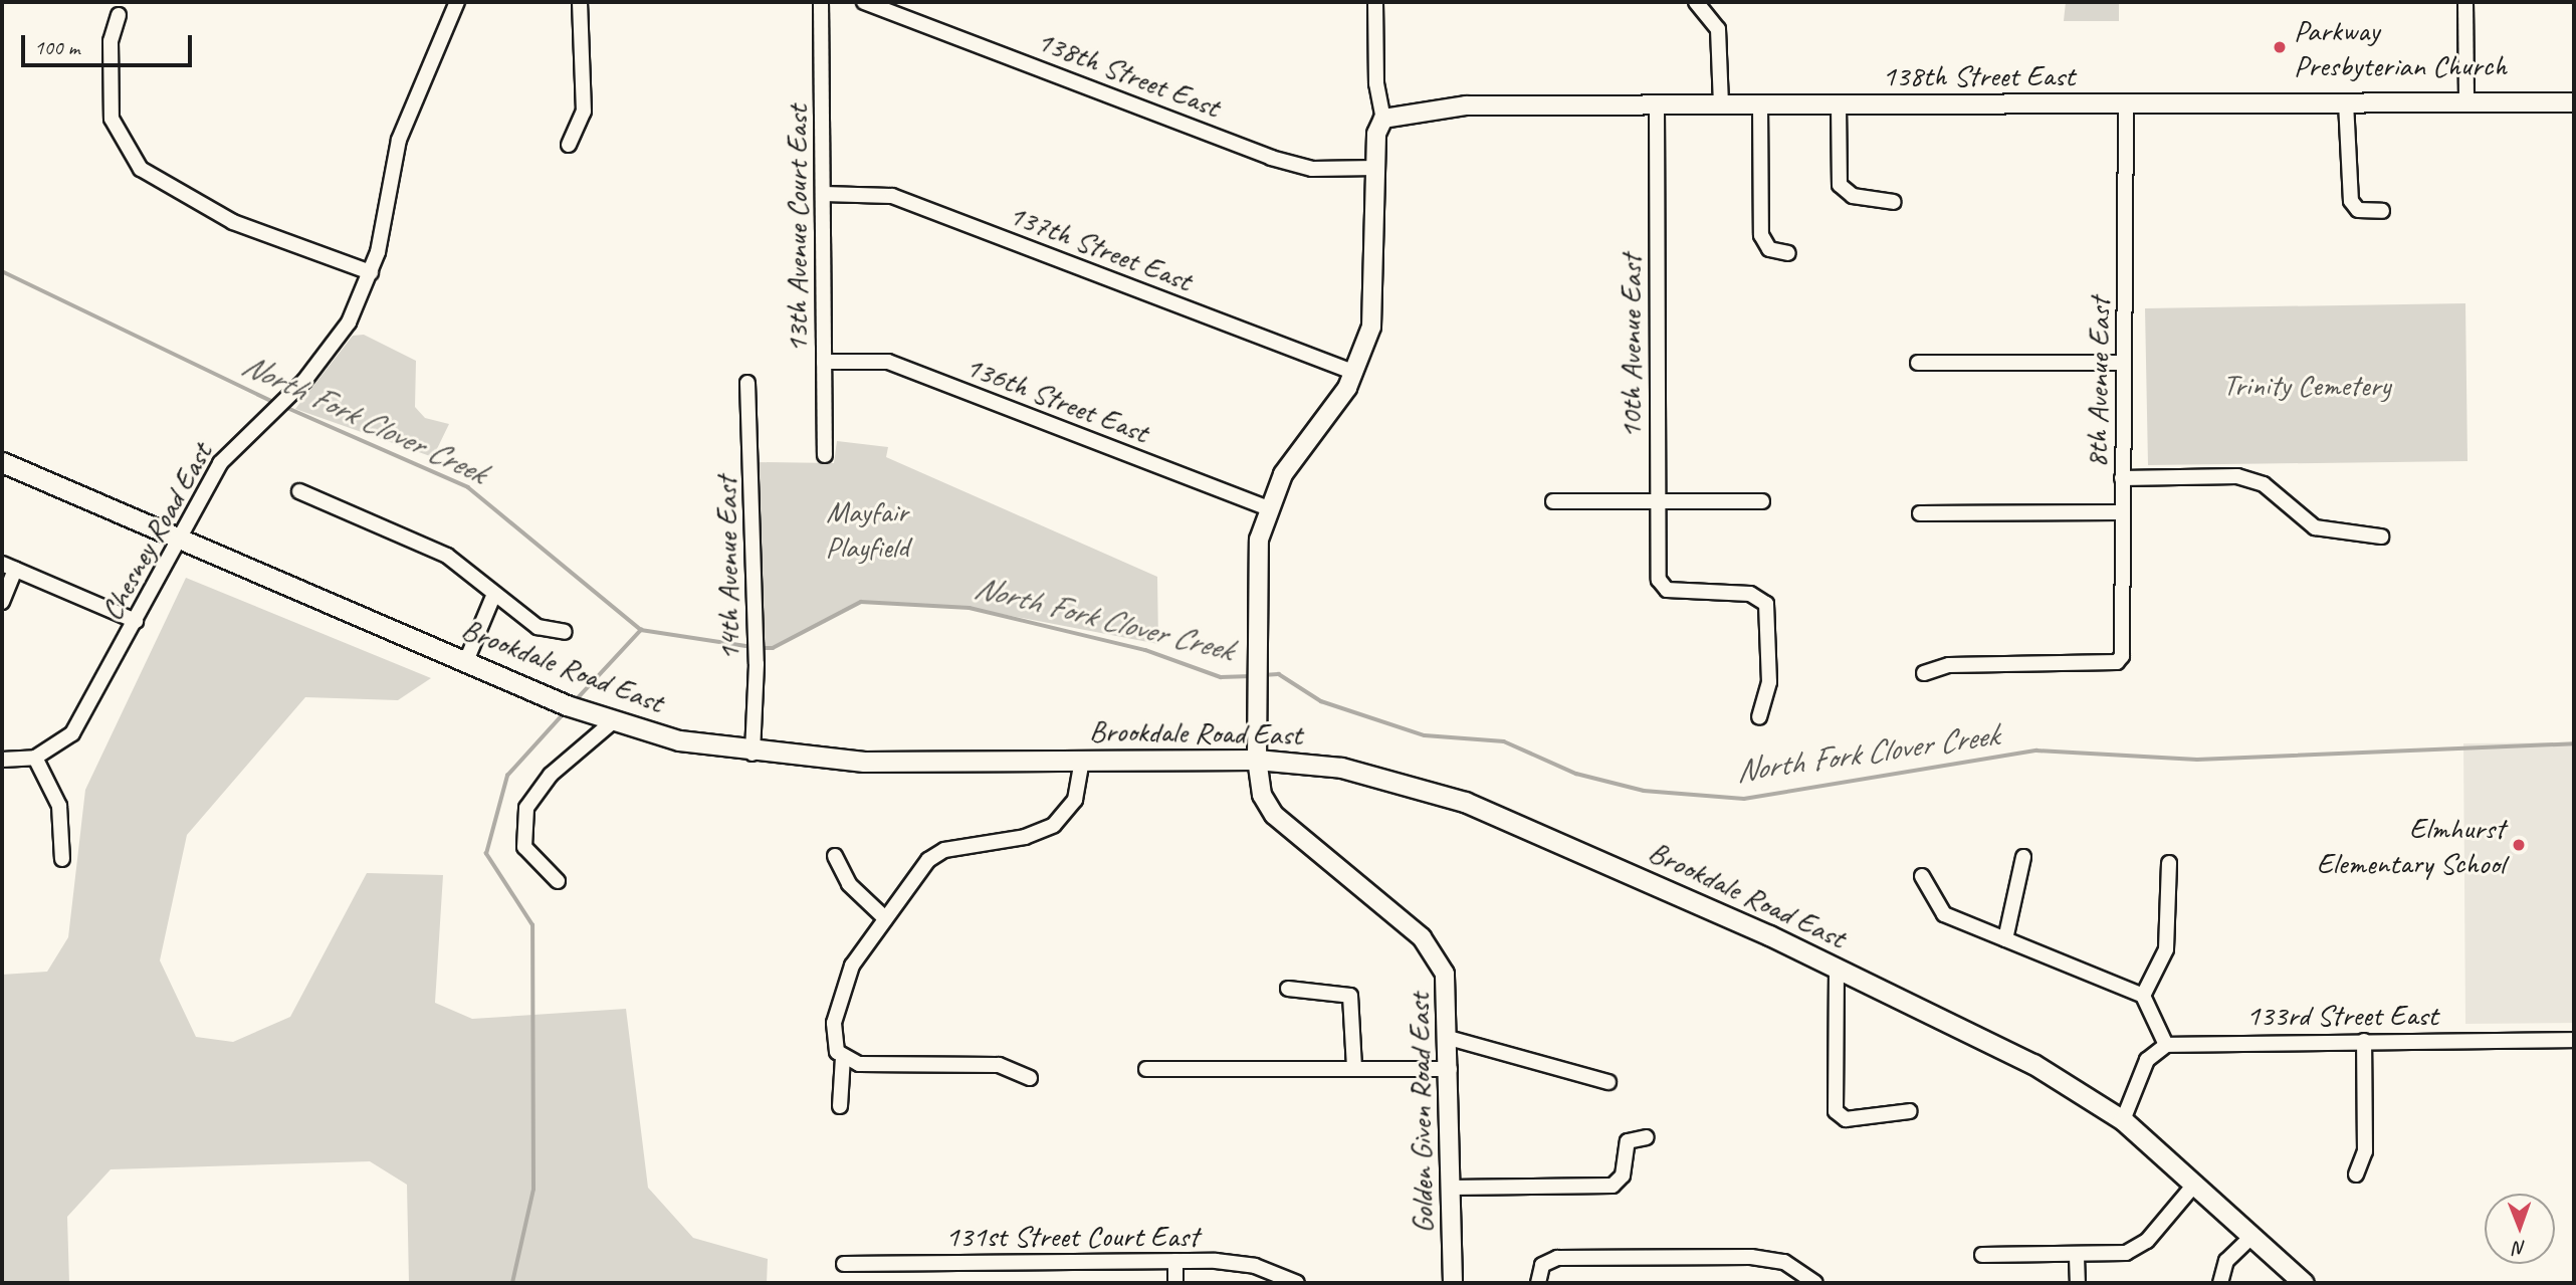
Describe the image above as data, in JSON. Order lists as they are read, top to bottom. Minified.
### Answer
{"streets":{"main road":["Brookdale Road East"],"street":["138th Street East","13th Avenue Court East","137th Street East","10th Avenue East","8th Avenue East","136th Street East","Chesney Road East","14th Avenue East","133rd Street East","Golden Given Road East","131st Street Court East"]},"crossings":[["138th Street East","10th Avenue East"],["138th Street East","8th Avenue East"],["138th Street East","Golden Given Road East"],["13th Avenue Court East","137th Street East"],["13th Avenue Court East","136th Street East"],["137th Street East","Golden Given Road East"],["136th Street East","Golden Given Road East"],["Chesney Road East","Brookdale Road East"],["14th Avenue East","Brookdale Road East"],["Brookdale Road East","Golden Given Road East"]],"water":["North Fork Clover Creek"],"parks":["Trinity Cemetery","Mayfair Playfield"],"places":["Parkway Presbyterian Church","Elmhurst Elementary School"],"scale_bar":"100 m","north":"bottom"}
